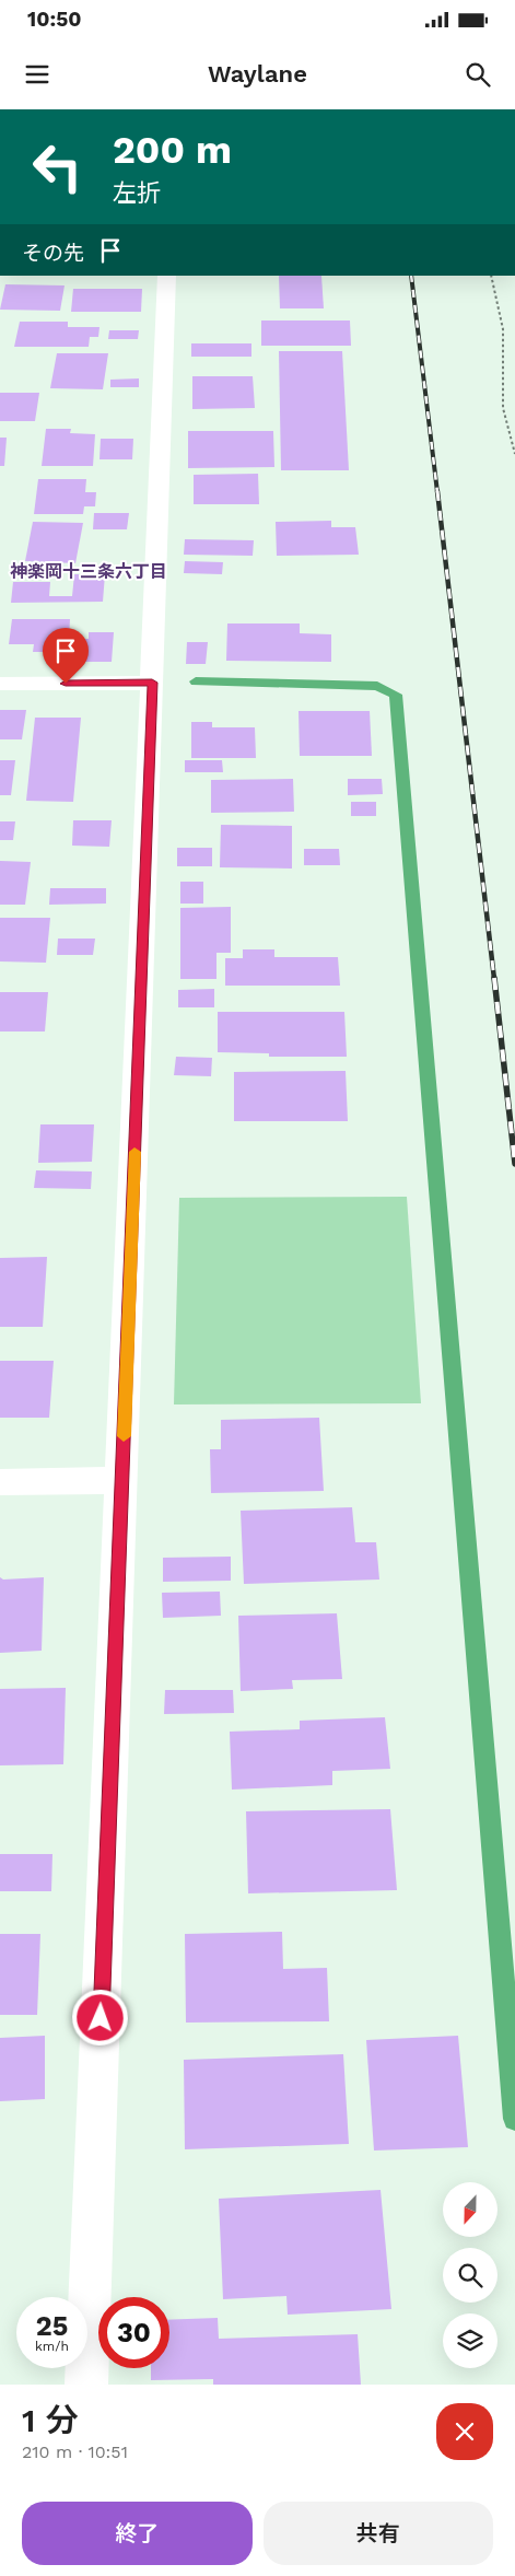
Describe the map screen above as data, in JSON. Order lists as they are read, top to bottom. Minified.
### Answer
{"districts":["神楽岡十三条六丁目"],"north":"bottom","page":{"status":"10:50","header":"Waylane","turn":["200 m","左折"],"then":"その先","speed":"25 km/h","limit":"30","heading":["1 分","210 m · 10:51"],"buttons":["終了","共有"]}}
